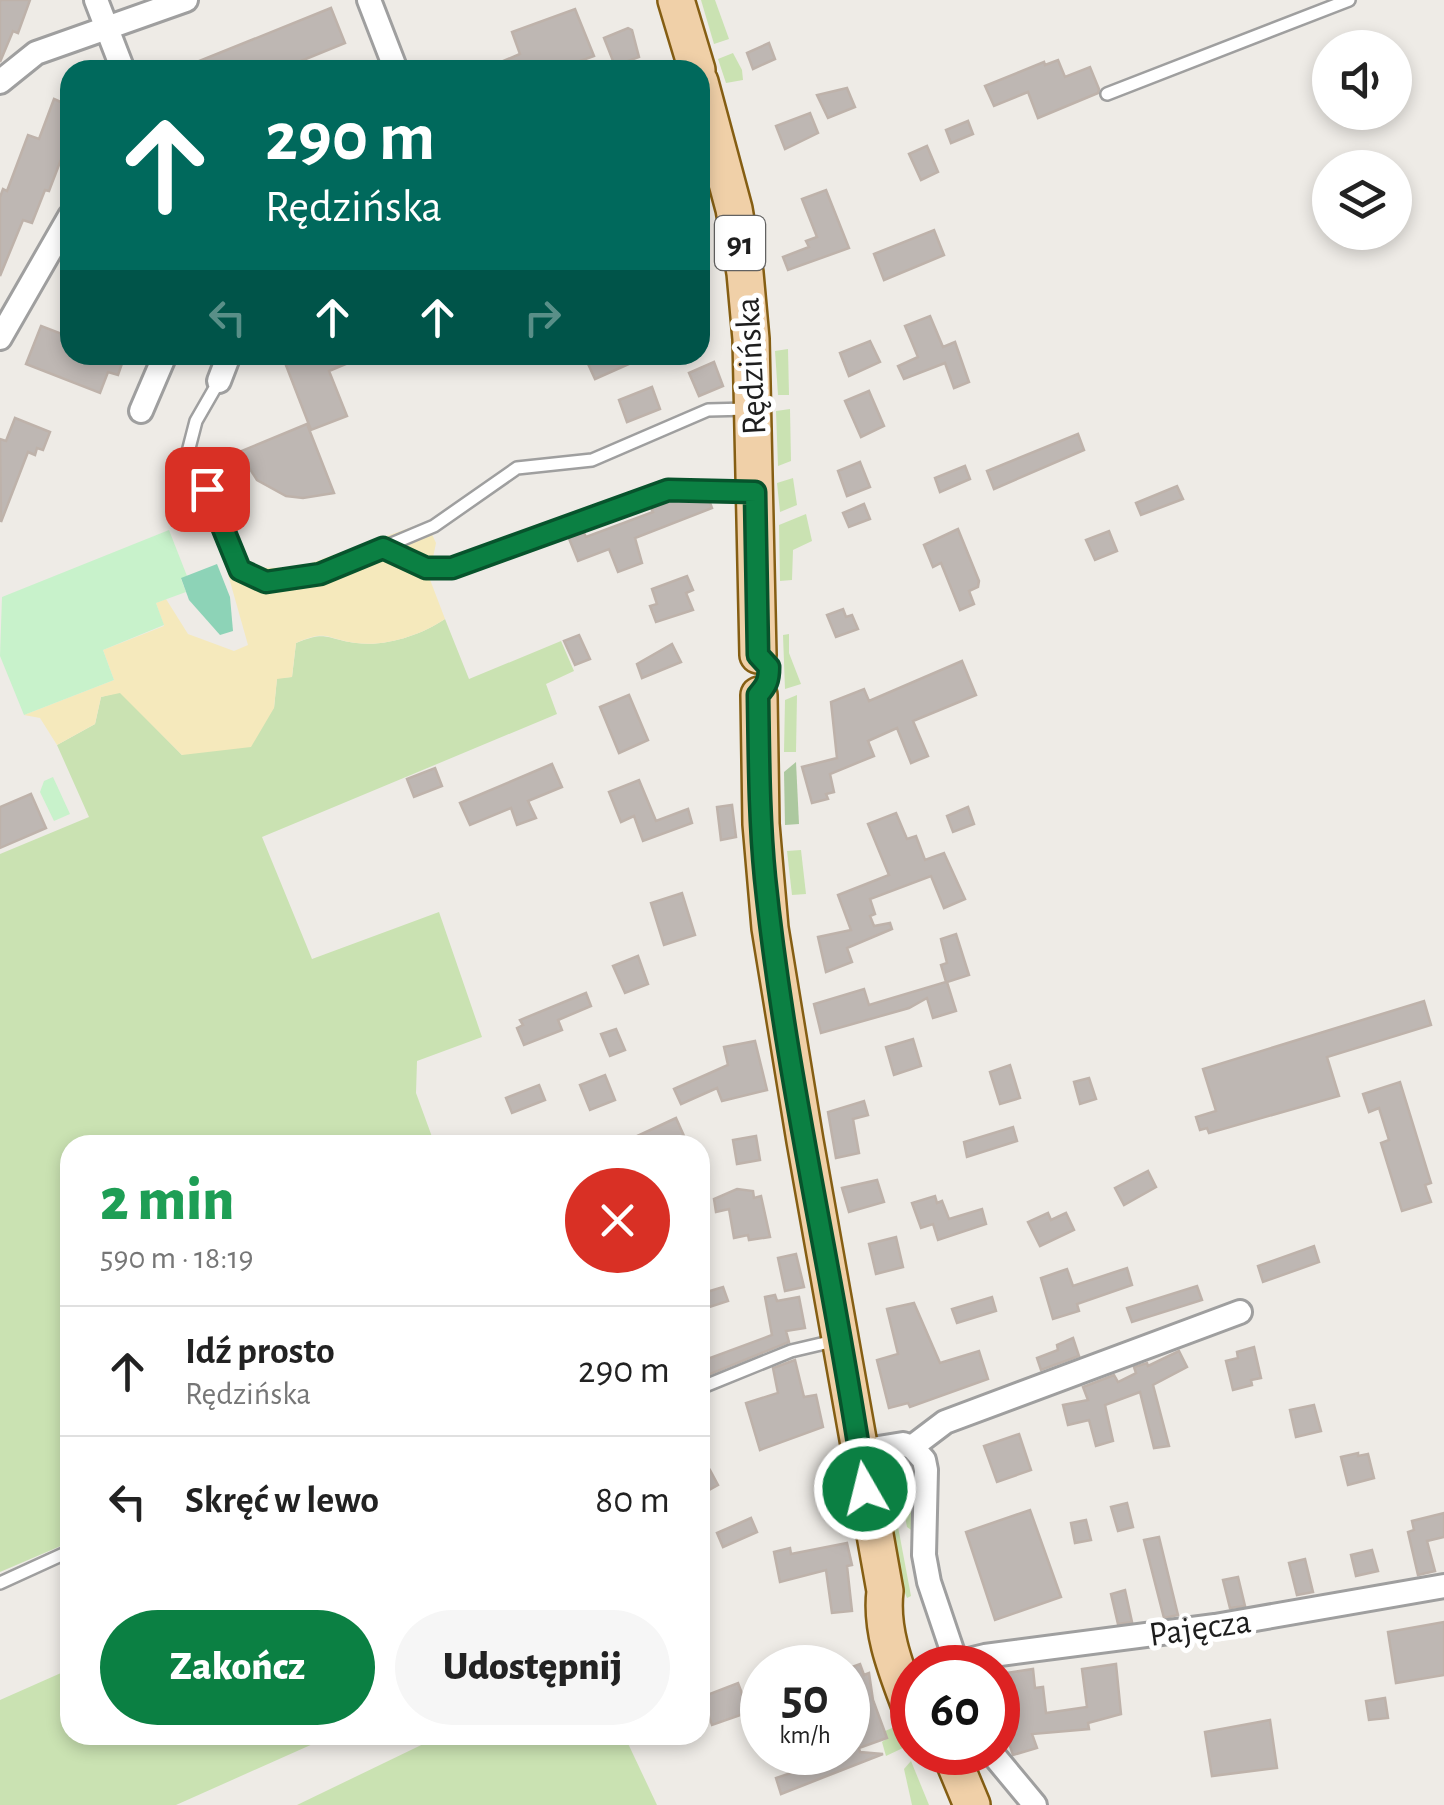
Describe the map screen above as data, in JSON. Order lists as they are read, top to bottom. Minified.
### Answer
{"streets":{"main road":["91","Rędzińska"],"street":["Pajęcza"]},"crossings":[["91","Rędzińska"]],"page":{"turn":["290 m","Rędzińska"],"heading":["2 min","590 m · 18:19"],"list":[{"name":"Idź prosto","note":"Rędzińska","value":"290 m"},{"name":"Skręć w lewo","value":"80 m"}],"buttons":["Zakończ","Udostępnij"],"speed":"50 km/h","limit":"60"}}
